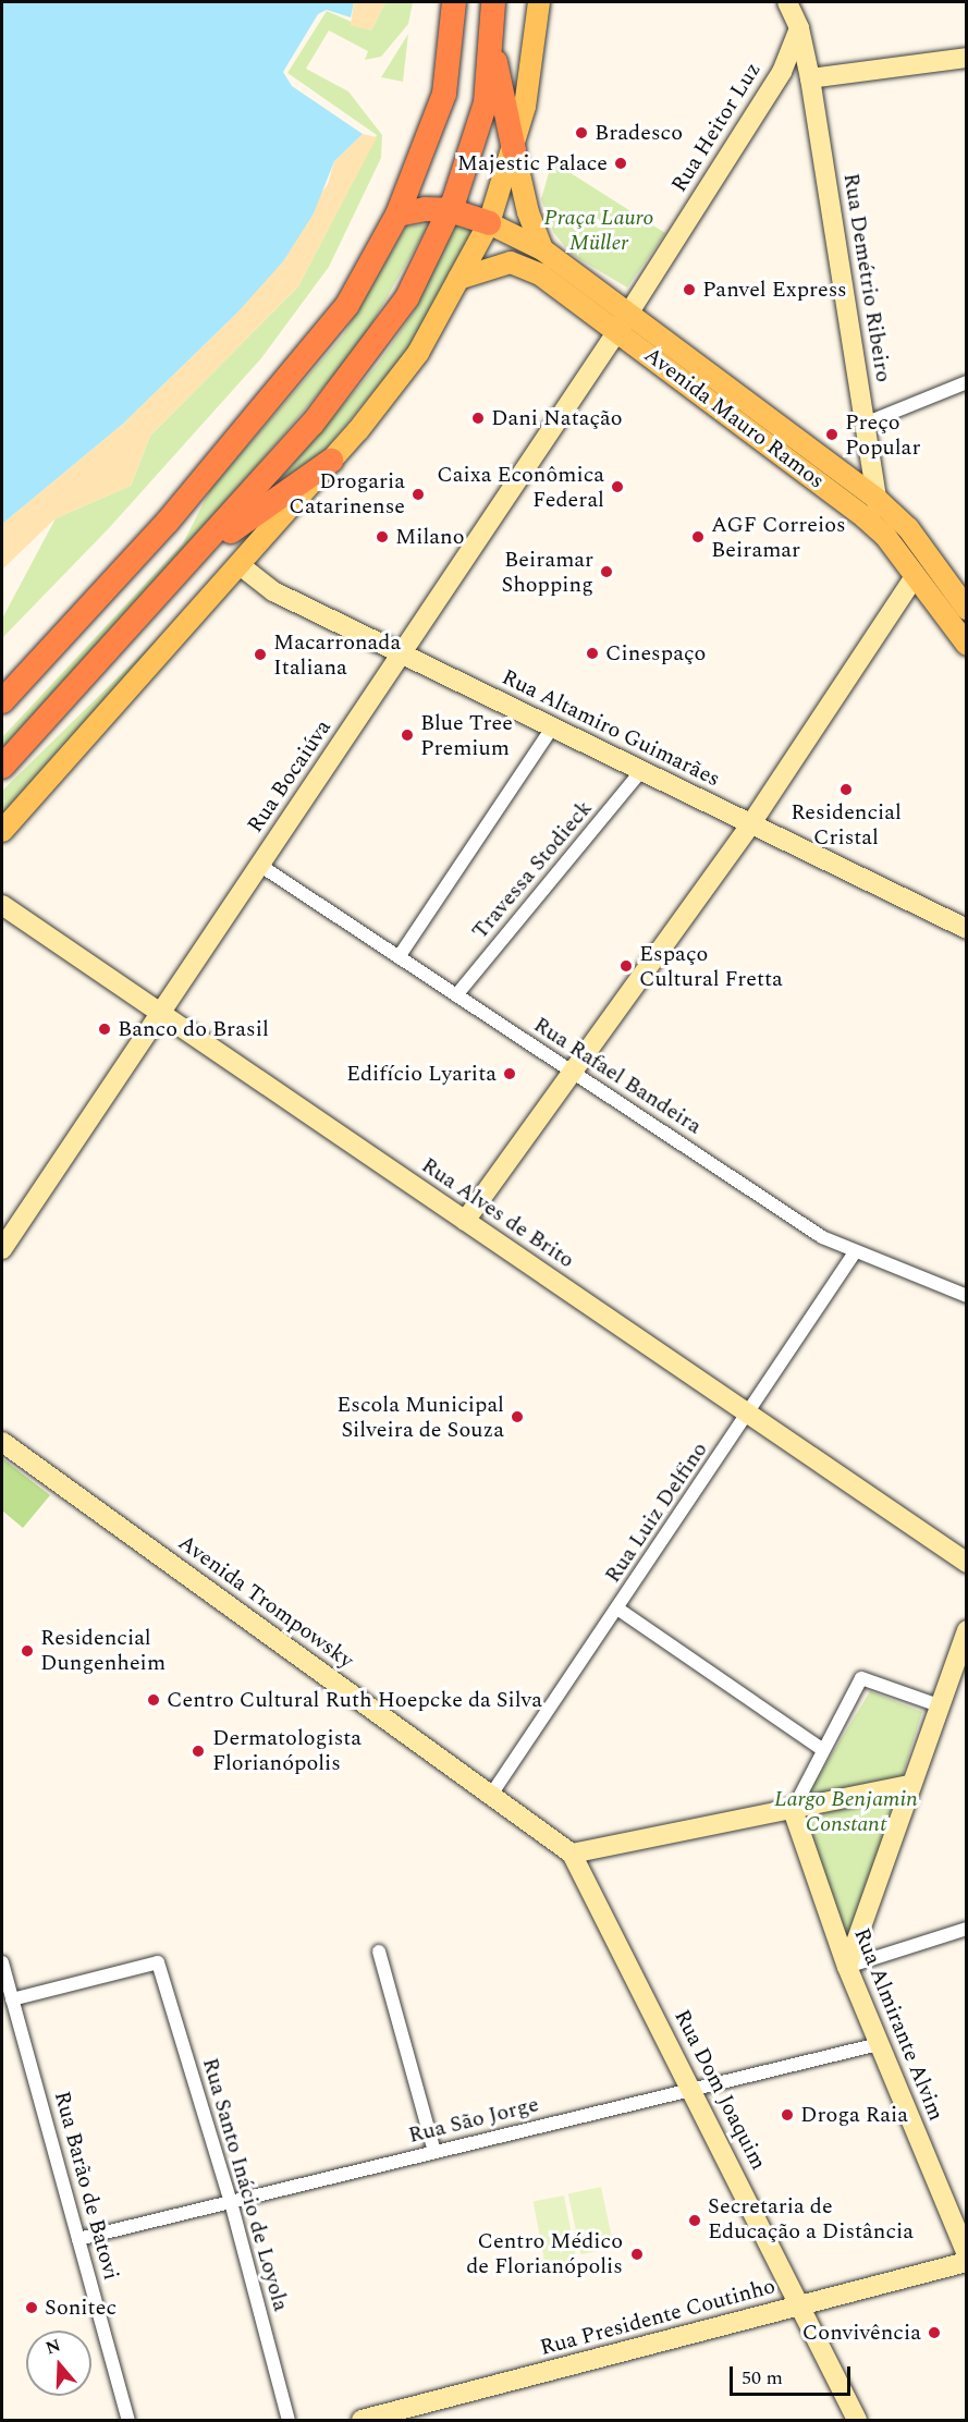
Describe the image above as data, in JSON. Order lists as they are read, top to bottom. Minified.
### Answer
{"streets":{"main road":["Rua Heitor Luz","Rua Demétrio Ribeiro","Avenida Mauro Ramos","Rua Altamiro Guimarães","Rua Bocaiúva","Rua Alves de Brito","Avenida Trompowsky","Rua Almirante Alvim","Rua Dom Joaquim","Rua Presidente Coutinho"],"street":["Travessa Stodieck","Rua Rafael Bandeira","Rua Luiz Delfino","Rua São Jorge","Rua Santo Inácio de Loyola","Rua Barão de Batovi"]},"crossings":[["Rua Heitor Luz","Rua Demétrio Ribeiro"],["Rua Heitor Luz","Avenida Mauro Ramos"],["Rua Heitor Luz","Rua Bocaiúva"],["Rua Demétrio Ribeiro","Avenida Mauro Ramos"],["Avenida Mauro Ramos","Rua Bocaiúva"],["Rua Altamiro Guimarães","Rua Bocaiúva"],["Rua Altamiro Guimarães","Travessa Stodieck"],["Rua Bocaiúva","Rua Rafael Bandeira"],["Rua Bocaiúva","Rua Alves de Brito"],["Travessa Stodieck","Rua Rafael Bandeira"],["Rua Rafael Bandeira","Rua Luiz Delfino"],["Rua Alves de Brito","Rua Luiz Delfino"],["Rua Luiz Delfino","Avenida Trompowsky"],["Avenida Trompowsky","Rua Dom Joaquim"],["Rua Almirante Alvim","Rua São Jorge"],["Rua Dom Joaquim","Rua São Jorge"],["Rua Dom Joaquim","Rua Presidente Coutinho"],["Rua São Jorge","Rua Santo Inácio de Loyola"],["Rua São Jorge","Rua Barão de Batovi"],["Rua Santo Inácio de Loyola","Rua Barão de Batovi"]],"parks":["Praça Lauro Müller","Largo Benjamin Constant"],"places":["Bradesco","Majestic Palace","Panvel Express","Dani Natação","Preço Popular","Caixa Econômica Federal","Drogaria Catarinense","Milano","AGF Correios Beiramar","Beiramar Shopping","Cinespaço","Macarronada Italiana","Blue Tree Premium","Residencial Cristal","Espaço Cultural Fretta","Banco do Brasil","Edifício Lyarita","Escola Municipal Silveira de Souza","Residencial Dungenheim","Centro Cultural Ruth Hoepcke da Silva","Dermatologista Florianópolis","Droga Raia","Secretaria de Educação a Distância","Centro Médico de Florianópolis","Sonitec","Convivência"],"scale_bar":"50 m","north":"top"}
